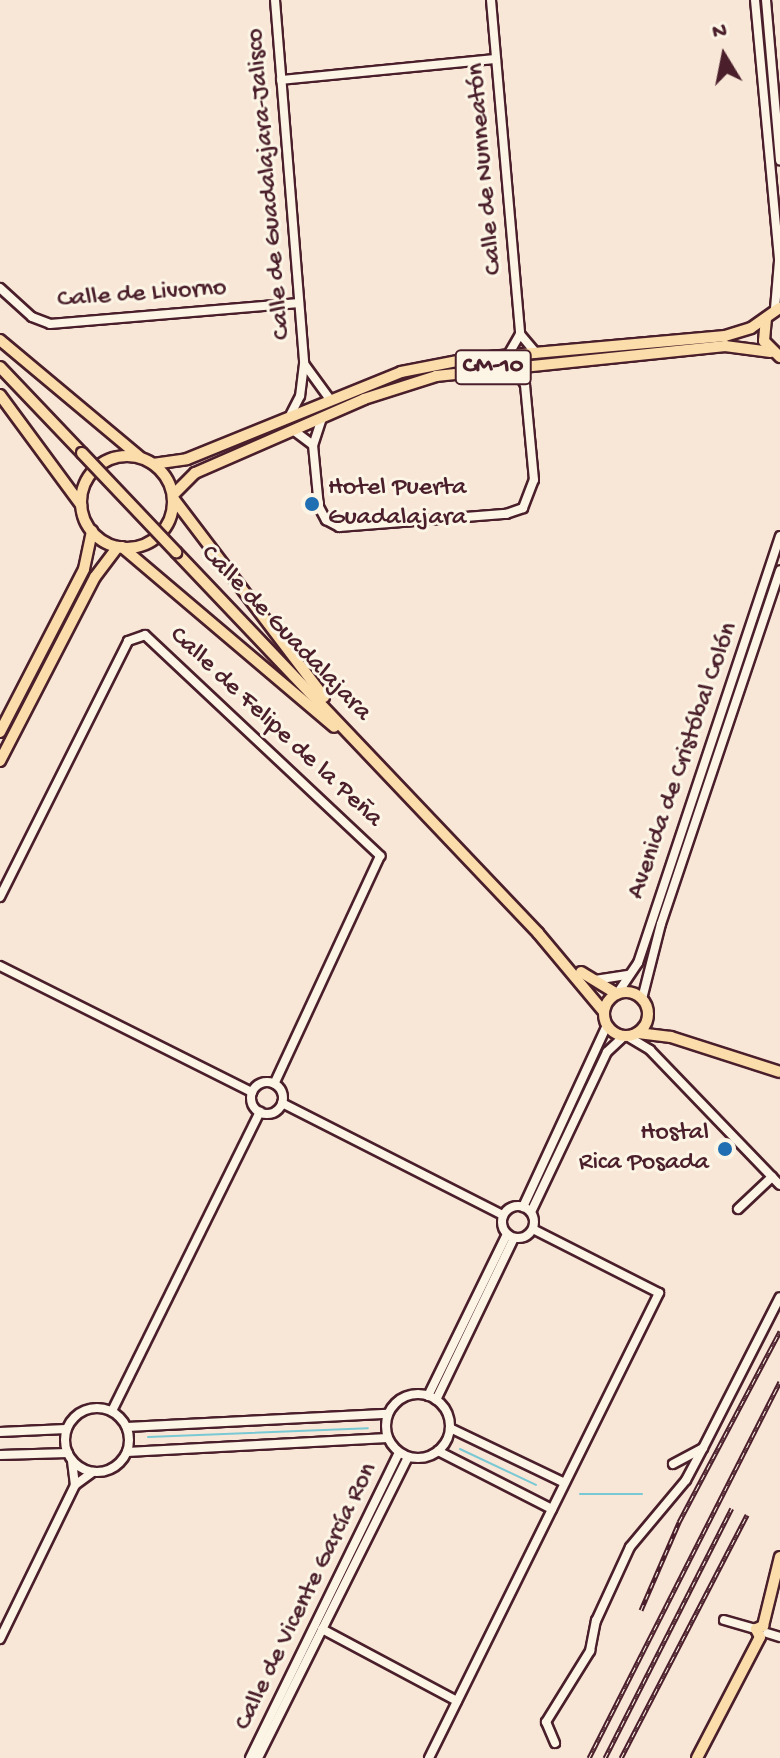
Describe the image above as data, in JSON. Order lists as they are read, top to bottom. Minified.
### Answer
{"streets":{"main road":["CM-10","Calle de Guadalajara"],"street":["Calle de Nunneatón","Calle de Guadalajara-Jalisco","Calle de Livorno","Calle de Felipe de la Peña","Avenida de Cristóbal Colón","Calle de Vicente García Ron"]},"crossings":[["Calle de Guadalajara-Jalisco","Calle de Livorno"],["Calle de Guadalajara-Jalisco","CM-10"],["Calle de Guadalajara","Avenida de Cristóbal Colón"]],"places":["Hotel Puerta Guadalajara","Hostal Rica Posada"],"north":"top"}
